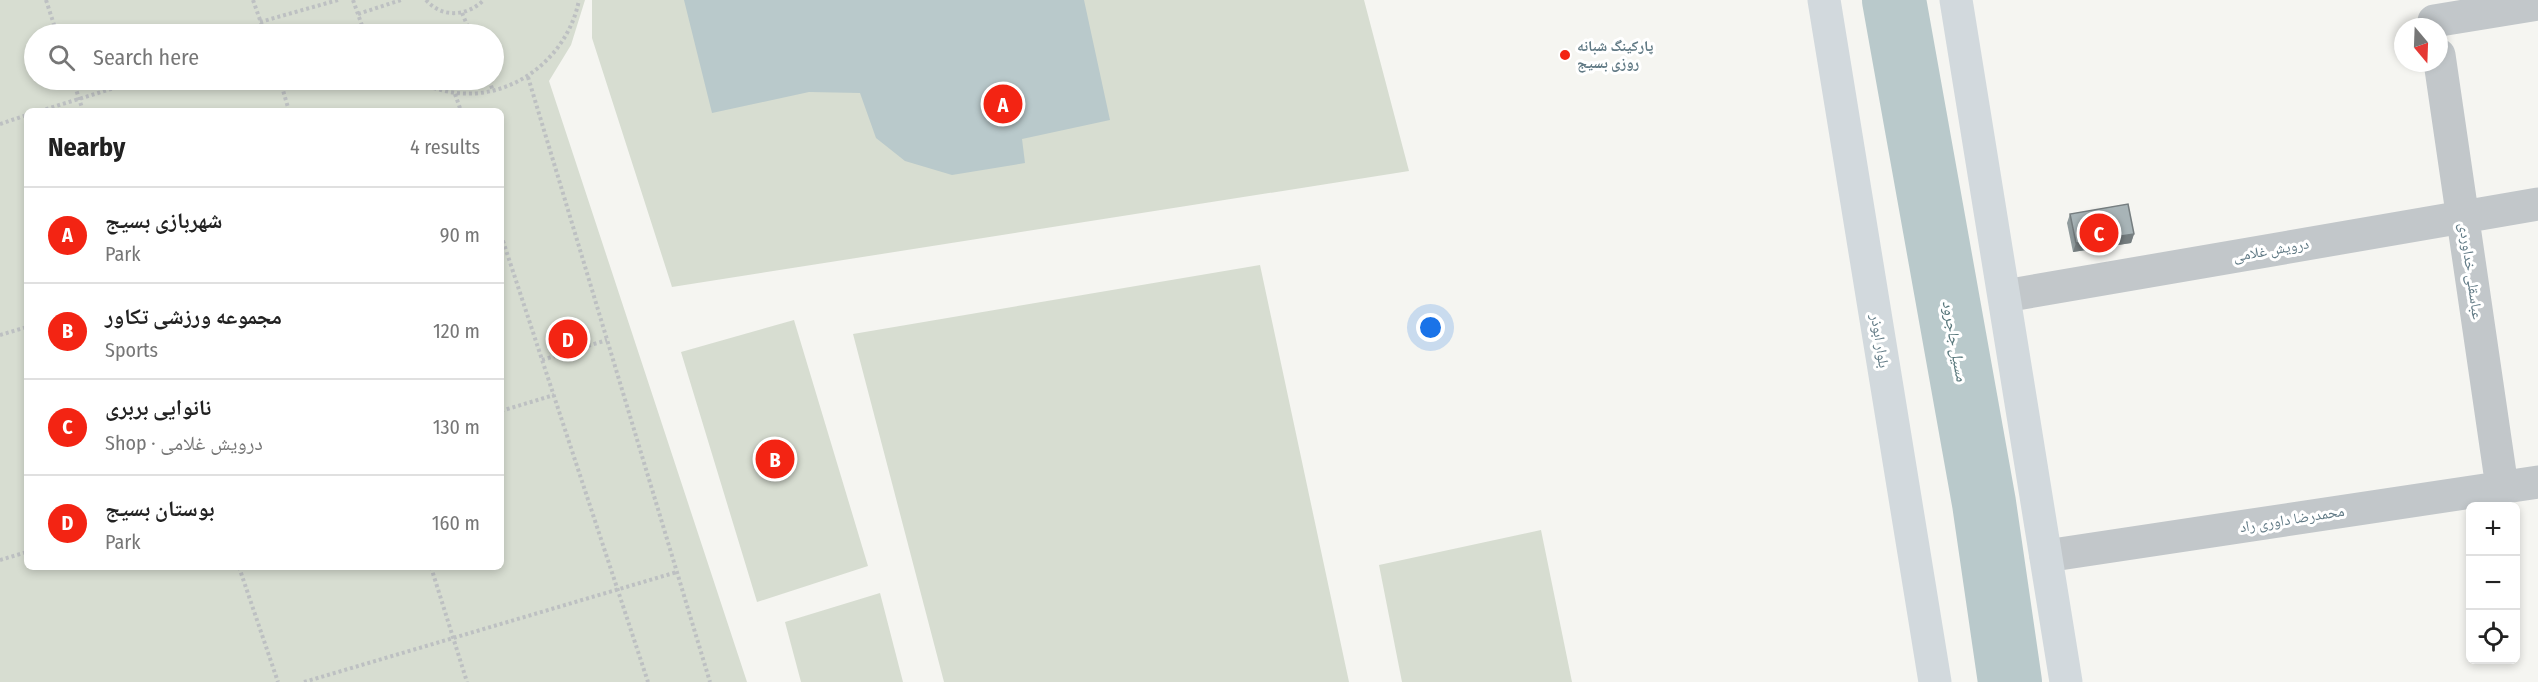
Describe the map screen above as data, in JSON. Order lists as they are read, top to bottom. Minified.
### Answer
{"streets":{"main road":["بلوار ابوذر"],"street":["درویش غلامی","عباسقلی خداوردی","محمدرضا داوری راد"]},"crossings":[["درویش غلامی","عباسقلی خداوردی"],["عباسقلی خداوردی","محمدرضا داوری راد"]],"water":["مسیل جاجرود"],"places":["پارکینگ شبانه روزی بسیج"],"north":"bottom","page":{"search":"Search here","pins":["A","C","D","B"],"heading":["Nearby","4 results"],"list":[{"mark":"A","name":"شهربازی بسیج","note":"Park","value":"90 m"},{"mark":"B","name":"مجموعه ورزشی تکاور","note":"Sports","value":"120 m"},{"mark":"C","name":"نانوایی بربری","note":"Shop · درویش غلامی","value":"130 m"},{"mark":"D","name":"بوستان بسیج","note":"Park","value":"160 m"}],"map_buttons":["+","−"]}}
